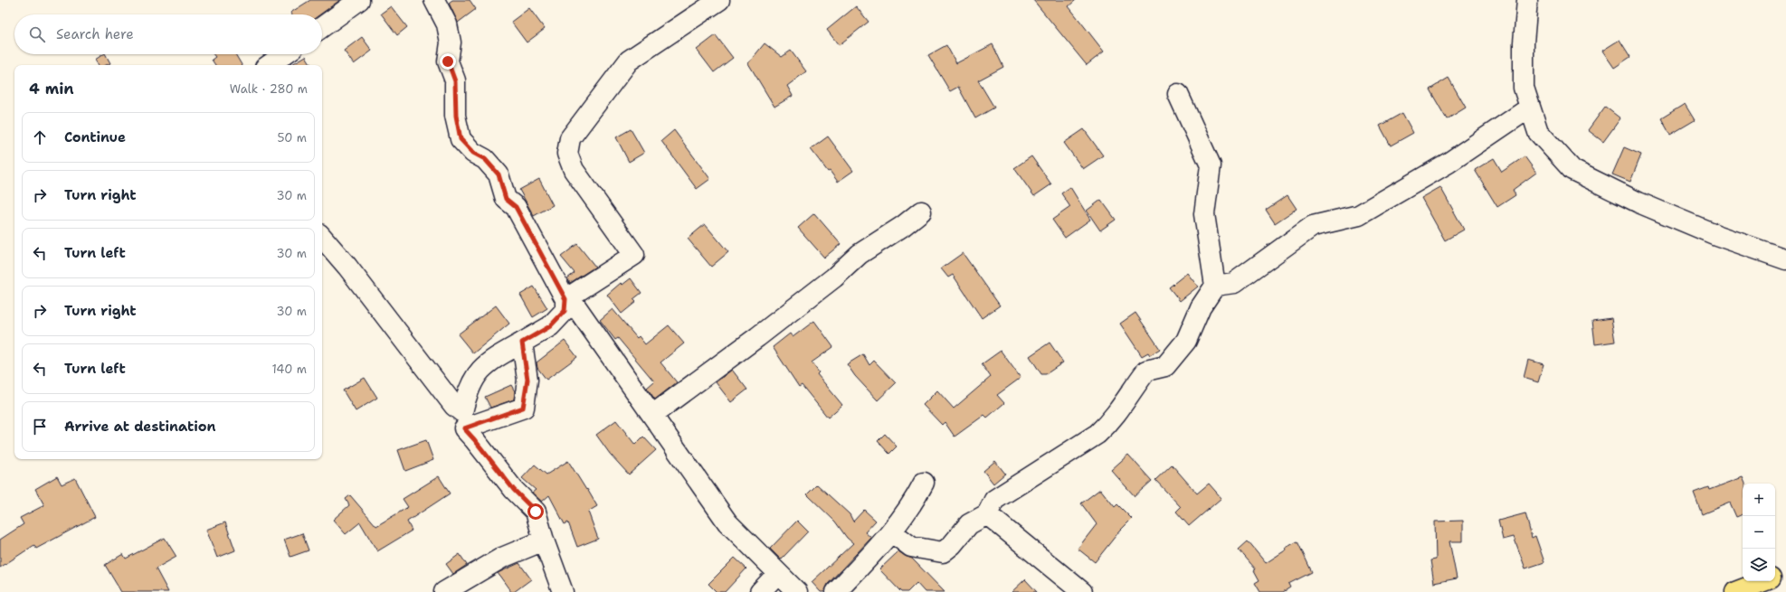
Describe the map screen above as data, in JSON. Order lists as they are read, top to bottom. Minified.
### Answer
{"page":{"search":"Search here","heading":["4 min","Walk · 280 m"],"list":[["Continue","50 m"],["Turn right","30 m"],["Turn left","30 m"],["Turn right","30 m"],["Turn left","140 m"],"Arrive at destination"],"map_buttons":["+","−"]}}
